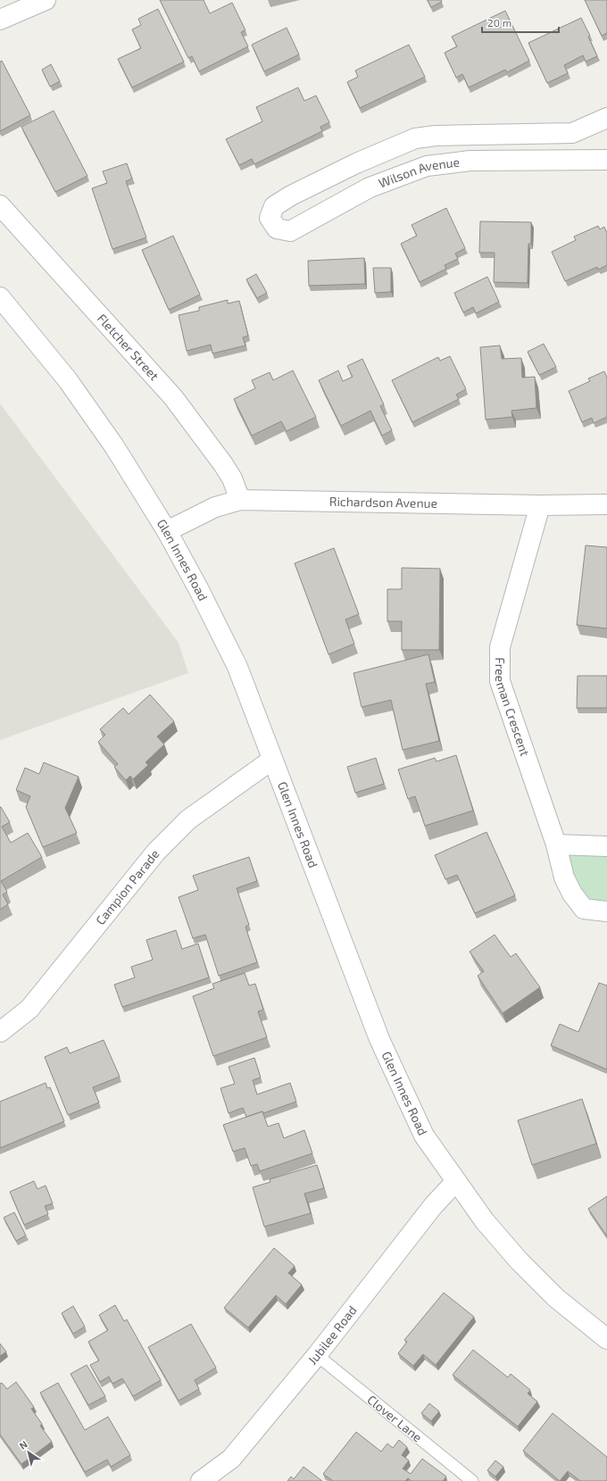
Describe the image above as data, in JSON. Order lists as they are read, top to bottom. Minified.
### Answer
{"streets":{"street":["Wilson Avenue","Fletcher Street","Richardson Avenue","Glen Innes Road","Freeman Crescent","Campion Parade","Jubilee Road"],"lane":["Clover Lane"]},"crossings":[["Fletcher Street","Richardson Avenue"],["Richardson Avenue","Glen Innes Road"],["Richardson Avenue","Freeman Crescent"],["Glen Innes Road","Campion Parade"],["Glen Innes Road","Jubilee Road"],["Jubilee Road","Clover Lane"]],"scale_bar":"20 m","north":"top left"}
